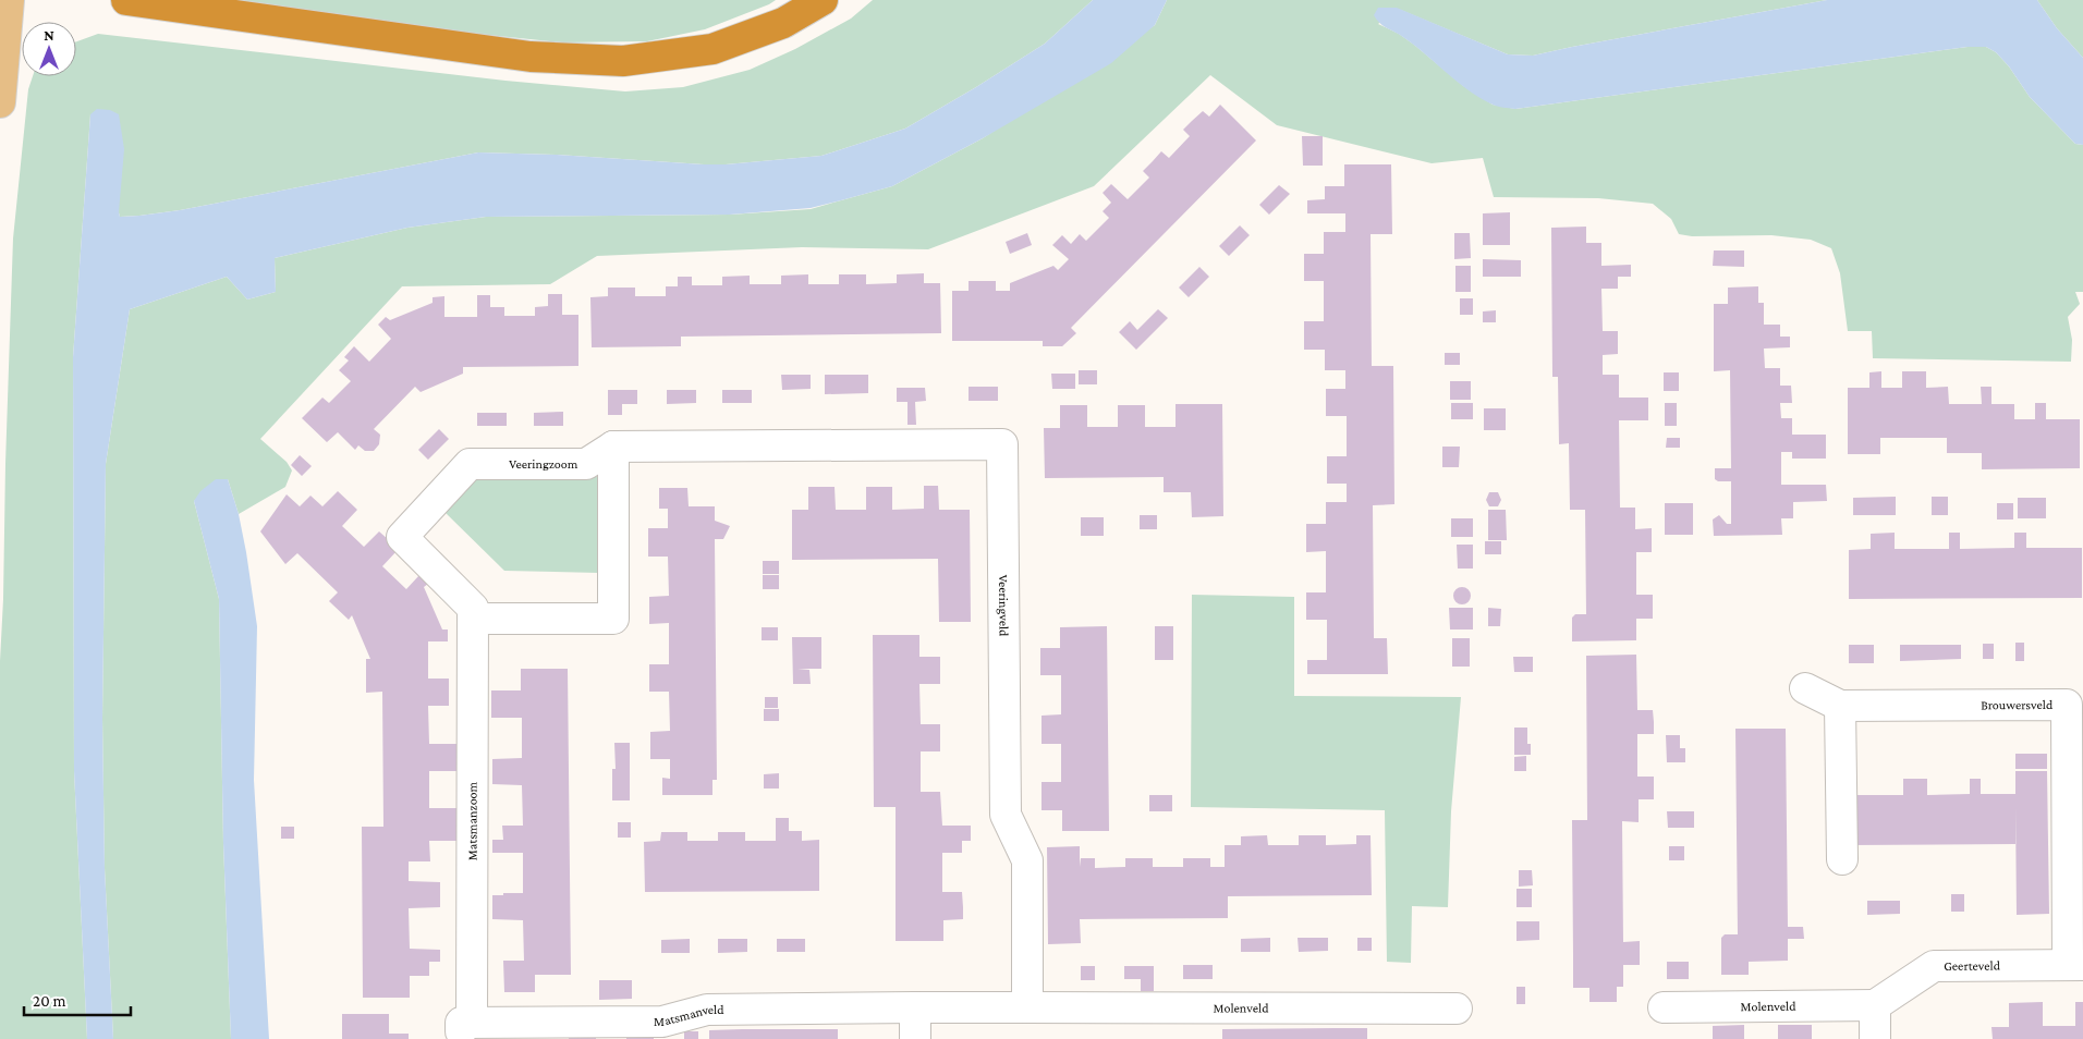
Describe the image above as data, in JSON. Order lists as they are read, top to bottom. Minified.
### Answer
{"streets":{"street":["Veeringzoom","Veeringveld","Brouwersveld","Matsmanzoom","Geerteveld","Molenveld","Matsmanveld"]},"crossings":[["Veeringzoom","Veeringveld"],["Veeringzoom","Matsmanzoom"],["Veeringveld","Molenveld"],["Brouwersveld","Geerteveld"],["Matsmanzoom","Matsmanveld"],["Geerteveld","Molenveld"]],"scale_bar":"20 m","north":"top"}
